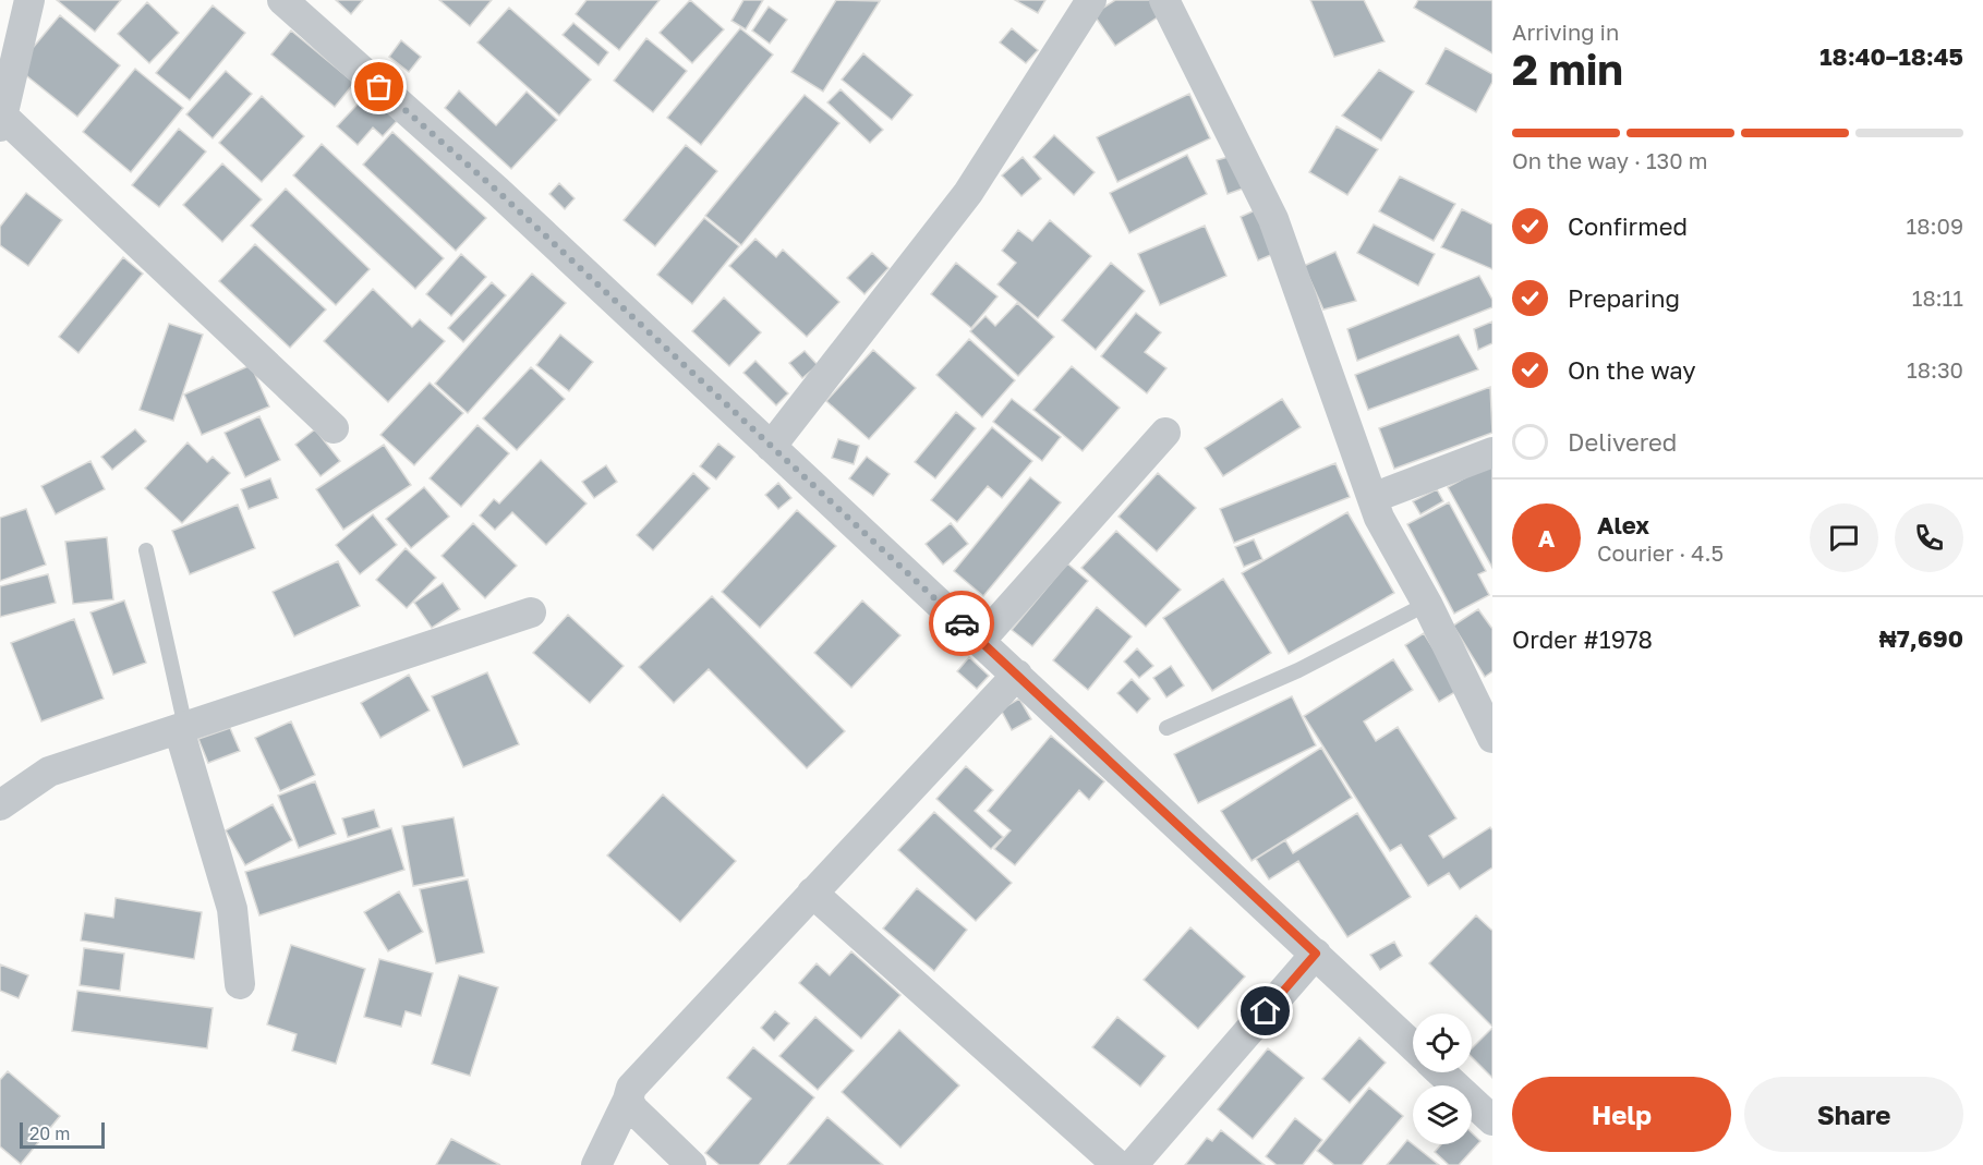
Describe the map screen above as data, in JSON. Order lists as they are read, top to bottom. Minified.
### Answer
{"scale_bar":"20 m","page":{"heading":["2 min","Arriving in","18:40–18:45"],"panel":["Alex","Courier · 4.5","Order #1978","₦7,690"],"bar":"On the way · 130 m","list":[["Confirmed","18:09"],["Preparing","18:11"],["On the way","18:30"],"Delivered"],"round":"A","buttons":["Help","Share"],"scale":"20 m"}}
